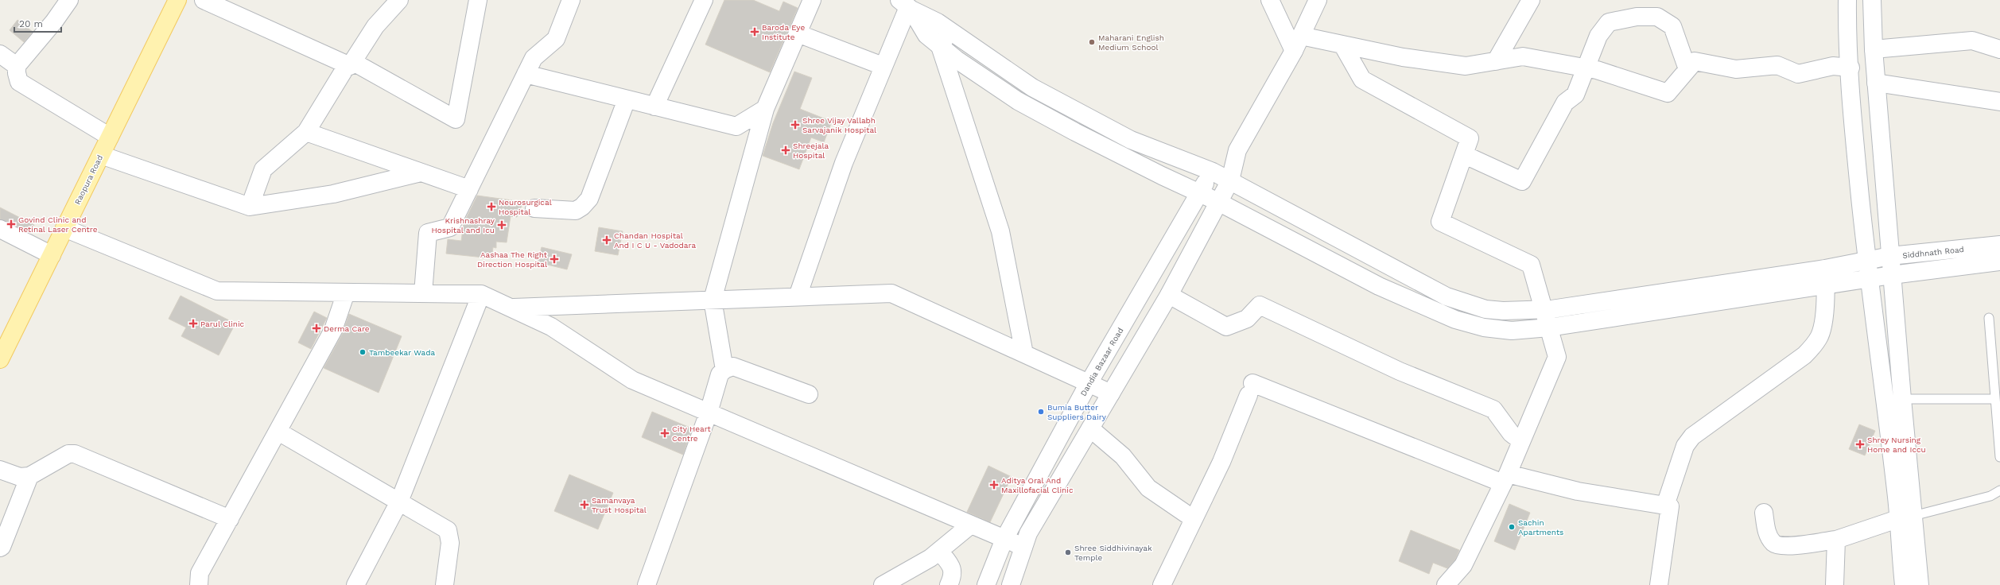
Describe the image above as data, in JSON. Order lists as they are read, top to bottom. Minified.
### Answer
{"streets":{"main road":["Raopura Road"],"street":["Siddhnath Road","Dandia Bazaar Road"]},"crossings":[["Siddhnath Road","Dandia Bazaar Road"]],"places":{"health":["Baroda Eye Institute","Shree Vijay Vallabh Sarvajanik Hospital","Shreejala Hospital","Neurosurgical Hospital","Govind Clinic and Retinal Laser Centre","Krishnashray Hospital and Icu","Chandan Hospital And I C U - Vadodara","Aashaa The Right Direction Hospital","Parul Clinic","Derma Care","City Heart Centre","Shrey Nursing Home and Iccu","Aditya Oral And Maxillofacial Clinic","Samanvaya Trust Hospital"],"other":["Maharani English Medium School","Tambeekar Wada","Bumia Butter Suppliers Dairy","Sachin Apartments","Shree Siddhivinayak Temple"]},"scale_bar":"20 m"}
